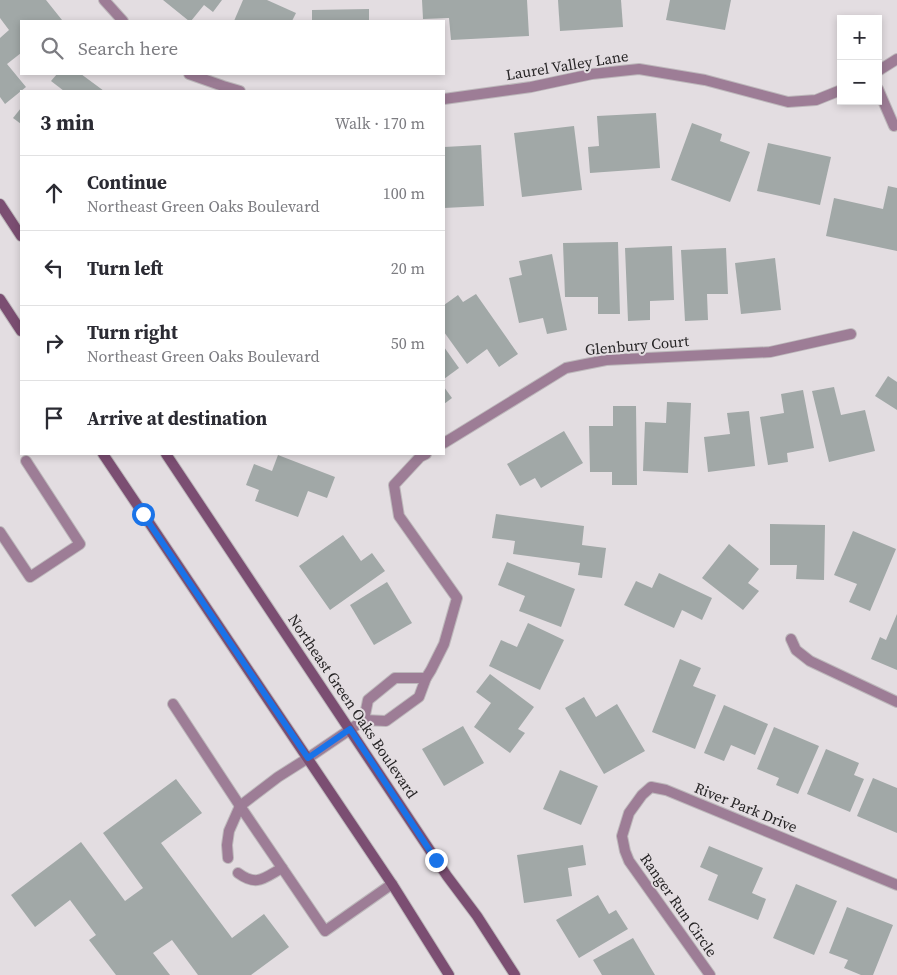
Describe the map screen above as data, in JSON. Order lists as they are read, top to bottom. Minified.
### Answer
{"streets":{"main road":["Northeast Green Oaks Boulevard"],"street":["Laurel Valley Lane","Glenbury Court","River Park Drive","Ranger Run Circle"]},"crossings":[["River Park Drive","Ranger Run Circle"]],"page":{"map_buttons":["+","−"],"search":"Search here","heading":["3 min","Walk · 170 m"],"list":[["Continue","Northeast Green Oaks Boulevard","100 m"],["Turn left","20 m"],["Turn right","Northeast Green Oaks Boulevard","50 m"],"Arrive at destination"]}}
